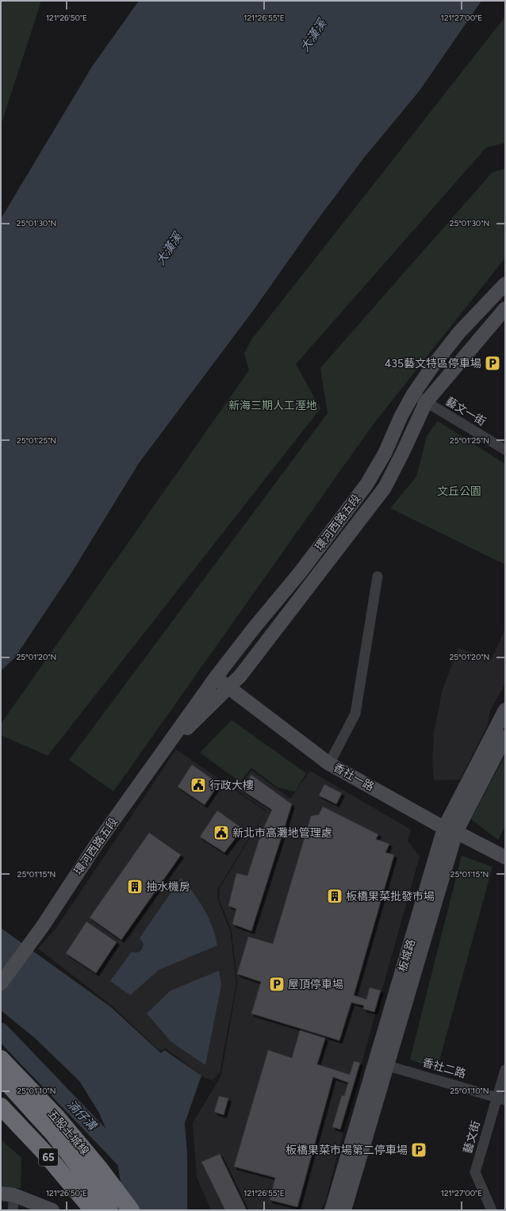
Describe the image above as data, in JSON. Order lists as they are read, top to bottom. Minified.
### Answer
{"streets":{"highway":["五股土城線","65"],"street":["藝文一街","環河西路五段","香社一路","板城路","香社二路","藝文街"]},"crossings":[["藝文一街","環河西路五段"],["環河西路五段","香社一路"],["香社一路","板城路"],["板城路","香社二路"],["香社二路","藝文街"]],"water":["大漢溪","湳仔溝"],"parks":["新海三期人工溼地","文丘公園"],"places":{"parking":["435藝文特區停車場","屋頂停車場","板橋果菜市場第二停車場"],"public building":["行政大樓","新北市高灘地管理處"],"building":["抽水機房","板橋果菜批發市場"]},"coordinates":["121°26'50\"E","121°26'55\"E","121°27'00\"E","25°01'30\"N","25°01'25\"N","25°01'20\"N","25°01'15\"N","25°01'10\"N"]}
